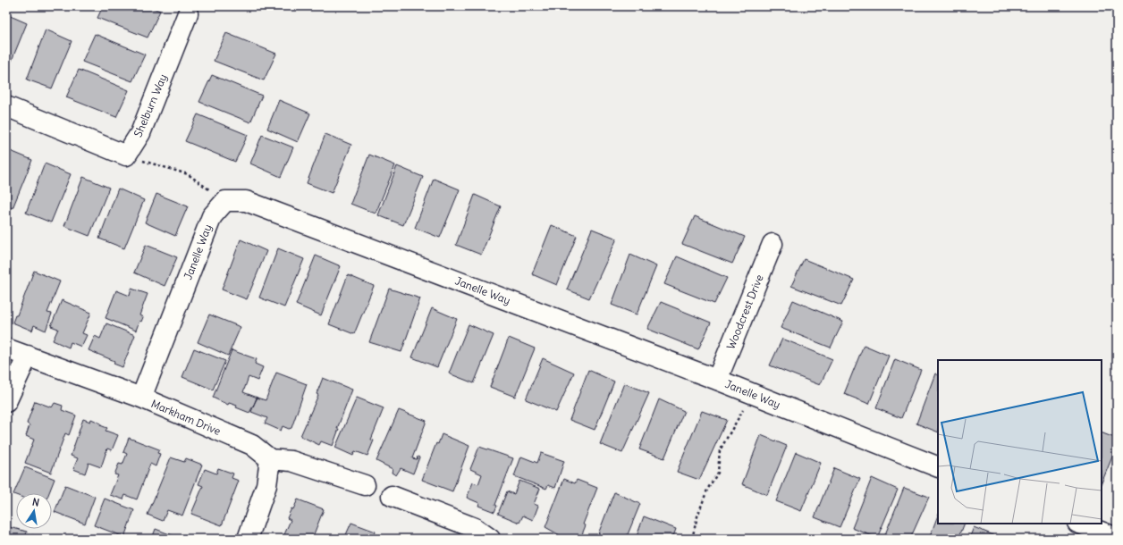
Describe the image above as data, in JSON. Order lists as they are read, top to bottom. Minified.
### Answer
{"streets":{"street":["Shelburn Way","Janelle Way","Woodcrest Drive","Markham Drive"]},"crossings":[["Janelle Way","Woodcrest Drive"],["Janelle Way","Markham Drive"]],"north":"top"}
